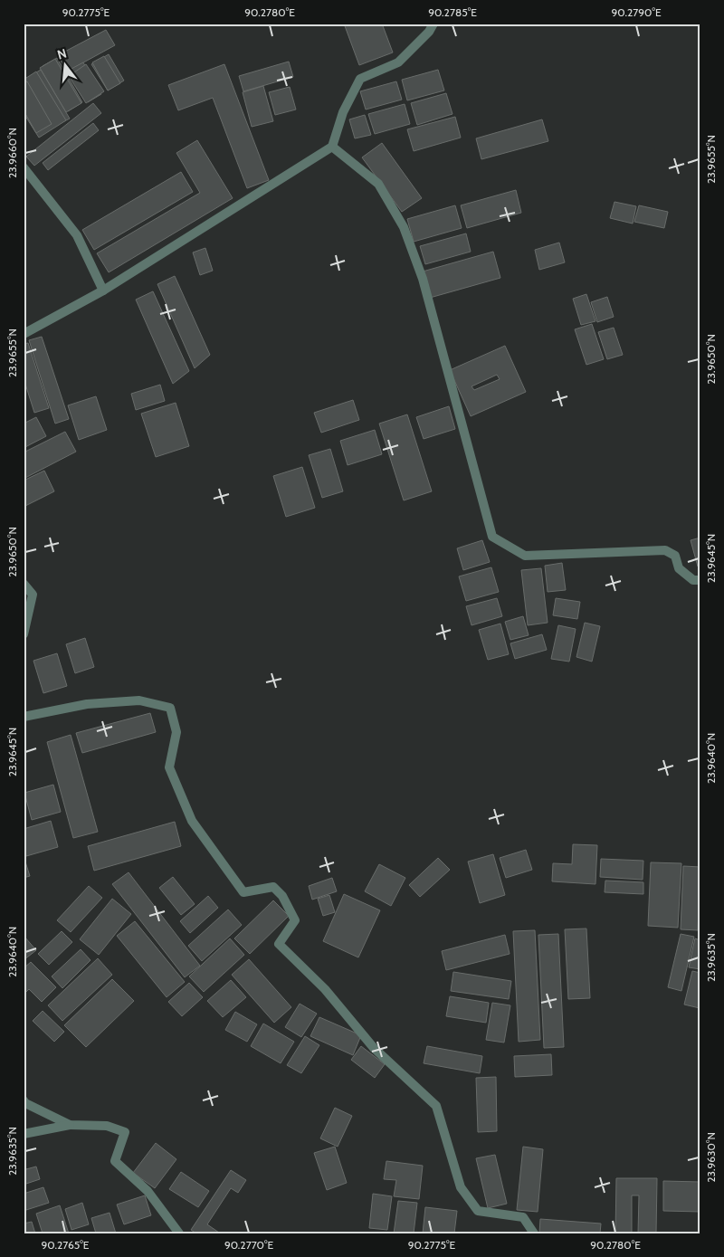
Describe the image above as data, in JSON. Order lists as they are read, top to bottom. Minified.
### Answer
{"north":"top","coordinates":["90.2775°E","90.2780°E","90.2785°E","90.2790°E","23.9660°N","23.9655°N","23.9650°N","23.9645°N","23.9640°N","23.9635°N","23.9630°N","90.2765°E","90.2770°E"]}
